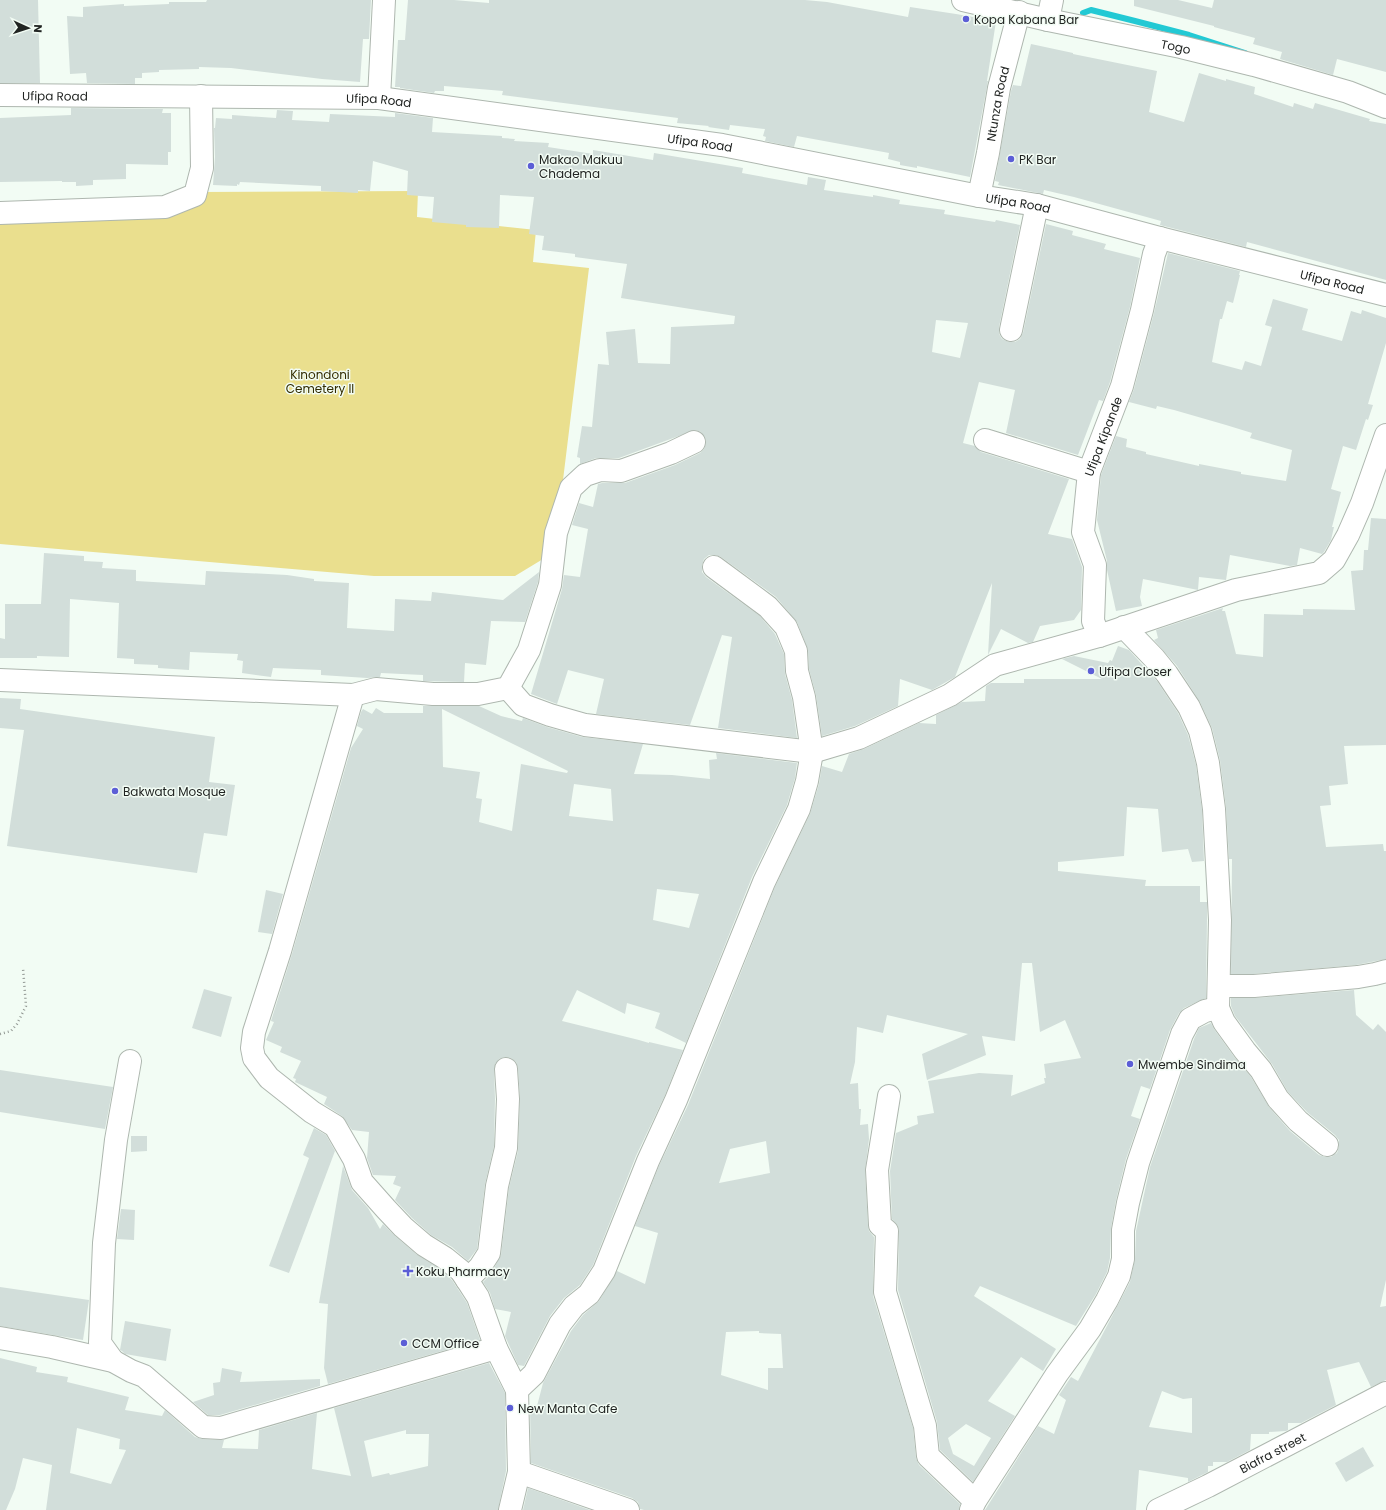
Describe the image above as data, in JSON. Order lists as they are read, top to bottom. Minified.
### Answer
{"streets":{"street":["Togo","Ufipa Road","Ntunza Road","Ufipa Kipande","Biafra street"]},"crossings":[["Togo","Ntunza Road"],["Ufipa Road","Ntunza Road"],["Ufipa Road","Ufipa Kipande"]],"parks":["Kinondoni Cemetery II"],"places":{"other":["Kopa Kabana Bar","PK Bar","Makao Makuu Chadema","Ufipa Closer","Bakwata Mosque","Mwembe Sindima","CCM Office","New Manta Cafe"],"health":["Koku Pharmacy"]},"north":"right"}
